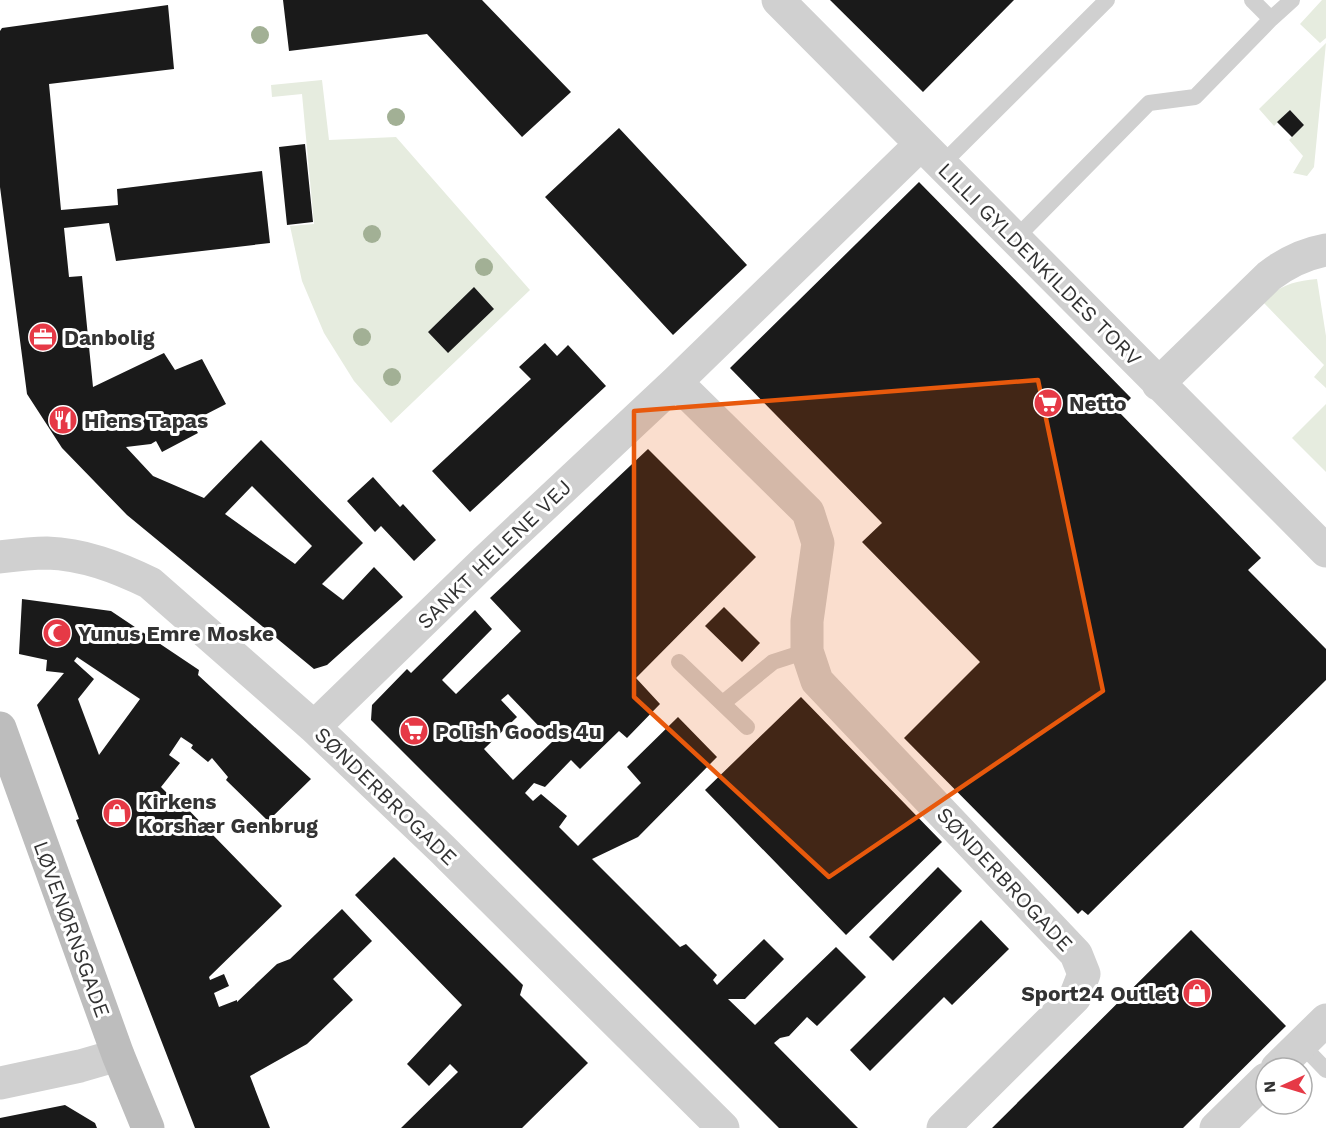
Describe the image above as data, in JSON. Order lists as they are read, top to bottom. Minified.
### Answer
{"streets":{"street":["LILLI GYLDENKILDES TORV","SANKT HELENE VEJ","SØNDERBROGADE","LØVENØRNSGADE"]},"crossings":[["LILLI GYLDENKILDES TORV","SANKT HELENE VEJ"],["SANKT HELENE VEJ","SØNDERBROGADE"]],"places":{"office":["Danbolig"],"supermarket":["Netto","Polish Goods 4u"],"restaurant":["Hiens Tapas"],"mosque":["Yunus Emre Moske"],"shop":["Kirkens Korshær Genbrug","Sport24 Outlet"]},"north":"left"}
